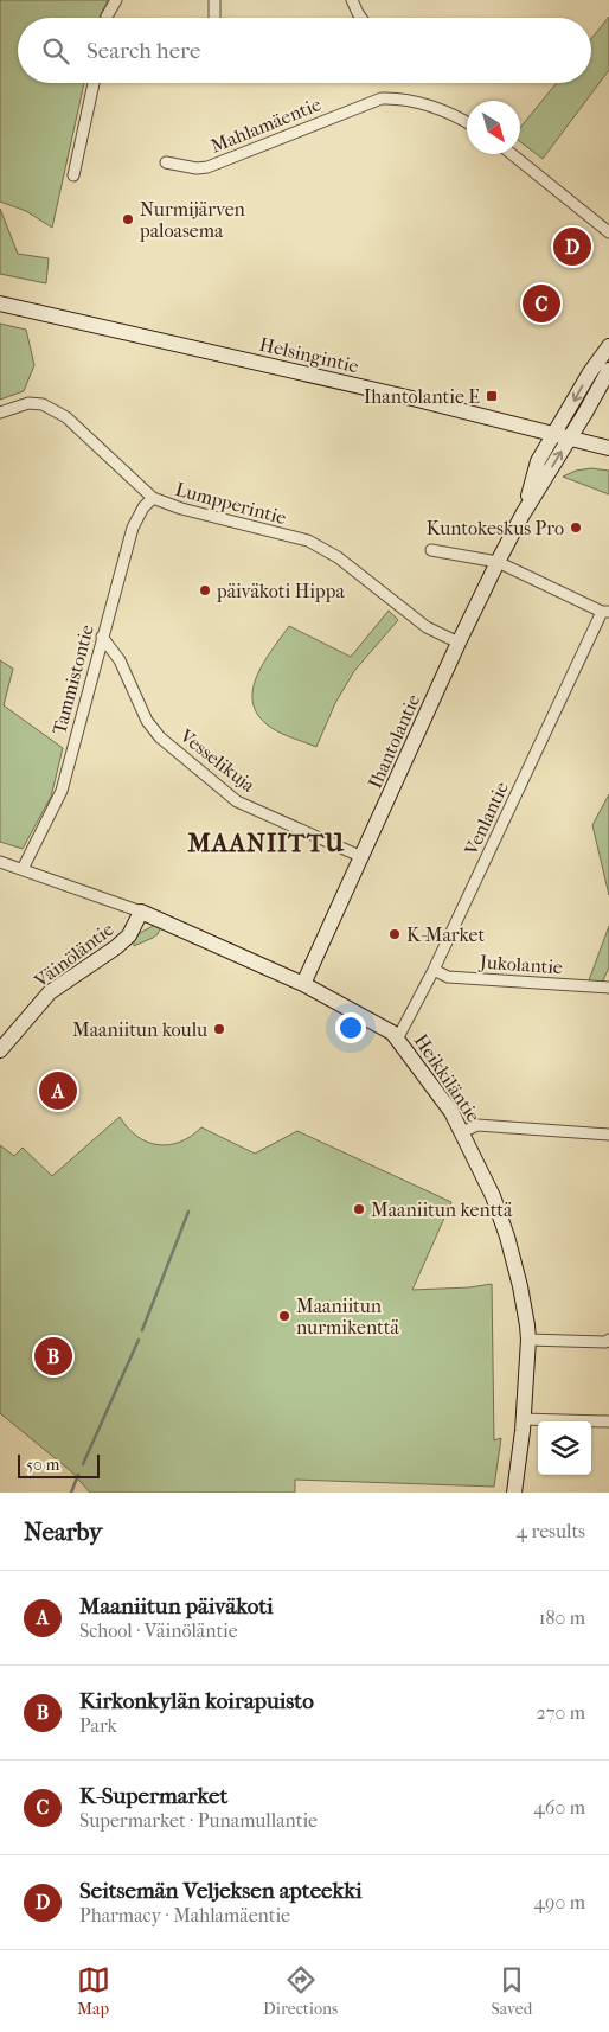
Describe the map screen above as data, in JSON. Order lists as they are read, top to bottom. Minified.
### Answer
{"streets":{"street":["Mahlamäentie","Helsingintie","Lumpperintie","Tammistontie","Ihantolantie","Vesselikuja","Venlantie","Väinöläntie","Jukolantie","Heikkiläntie"]},"crossings":[["Helsingintie","Ihantolantie"],["Lumpperintie","Tammistontie"],["Lumpperintie","Ihantolantie"],["Tammistontie","Vesselikuja"],["Tammistontie","Heikkiläntie"],["Ihantolantie","Vesselikuja"],["Ihantolantie","Heikkiläntie"],["Venlantie","Jukolantie"],["Venlantie","Heikkiläntie"],["Väinöläntie","Heikkiläntie"]],"districts":["MAANIITTU"],"places":{"other":["Nurmijärven paloasema","Kuntokeskus Pro","päiväkoti Hippa","K-Market","Maaniitun koulu","Maaniitun kenttä","Maaniitun nurmikenttä"],"transit":["Ihantolantie E"]},"scale_bar":"50 m","north":"bottom right","page":{"search":"Search here","pins":["D","C","A","B"],"scale":"50 m","heading":["Nearby","4 results"],"list":[{"mark":"A","name":"Maaniitun päiväkoti","note":"School · Väinöläntie","value":"180 m"},{"mark":"B","name":"Kirkonkylän koirapuisto","note":"Park","value":"270 m"},{"mark":"C","name":"K-Supermarket","note":"Supermarket · Punamullantie","value":"460 m"},{"mark":"D","name":"Seitsemän Veljeksen apteekki","note":"Pharmacy · Mahlamäentie","value":"490 m"}],"nav":["Map","Directions","Saved"]}}
